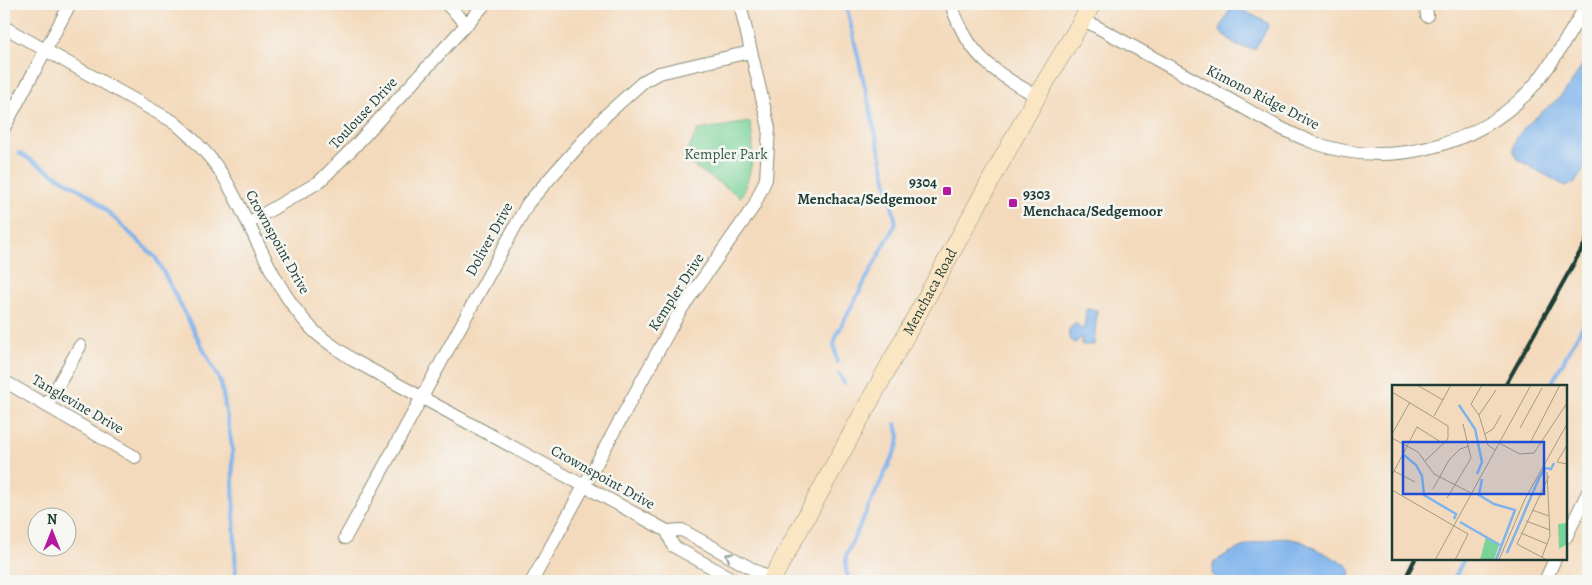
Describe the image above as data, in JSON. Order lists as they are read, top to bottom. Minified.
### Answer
{"streets":{"main road":["Menchaca Road"],"street":["Kimono Ridge Drive","Toulouse Drive","Doliver Drive","Crownspoint Drive","Kempler Drive","Tanglevine Drive"]},"crossings":[["Kimono Ridge Drive","Menchaca Road"],["Toulouse Drive","Crownspoint Drive"],["Doliver Drive","Crownspoint Drive"],["Doliver Drive","Kempler Drive"],["Crownspoint Drive","Kempler Drive"],["Crownspoint Drive","Menchaca Road"]],"parks":["Kempler Park"],"places":{"transit":["9304 Menchaca/Sedgemoor","9303 Menchaca/Sedgemoor"]},"north":"top"}
